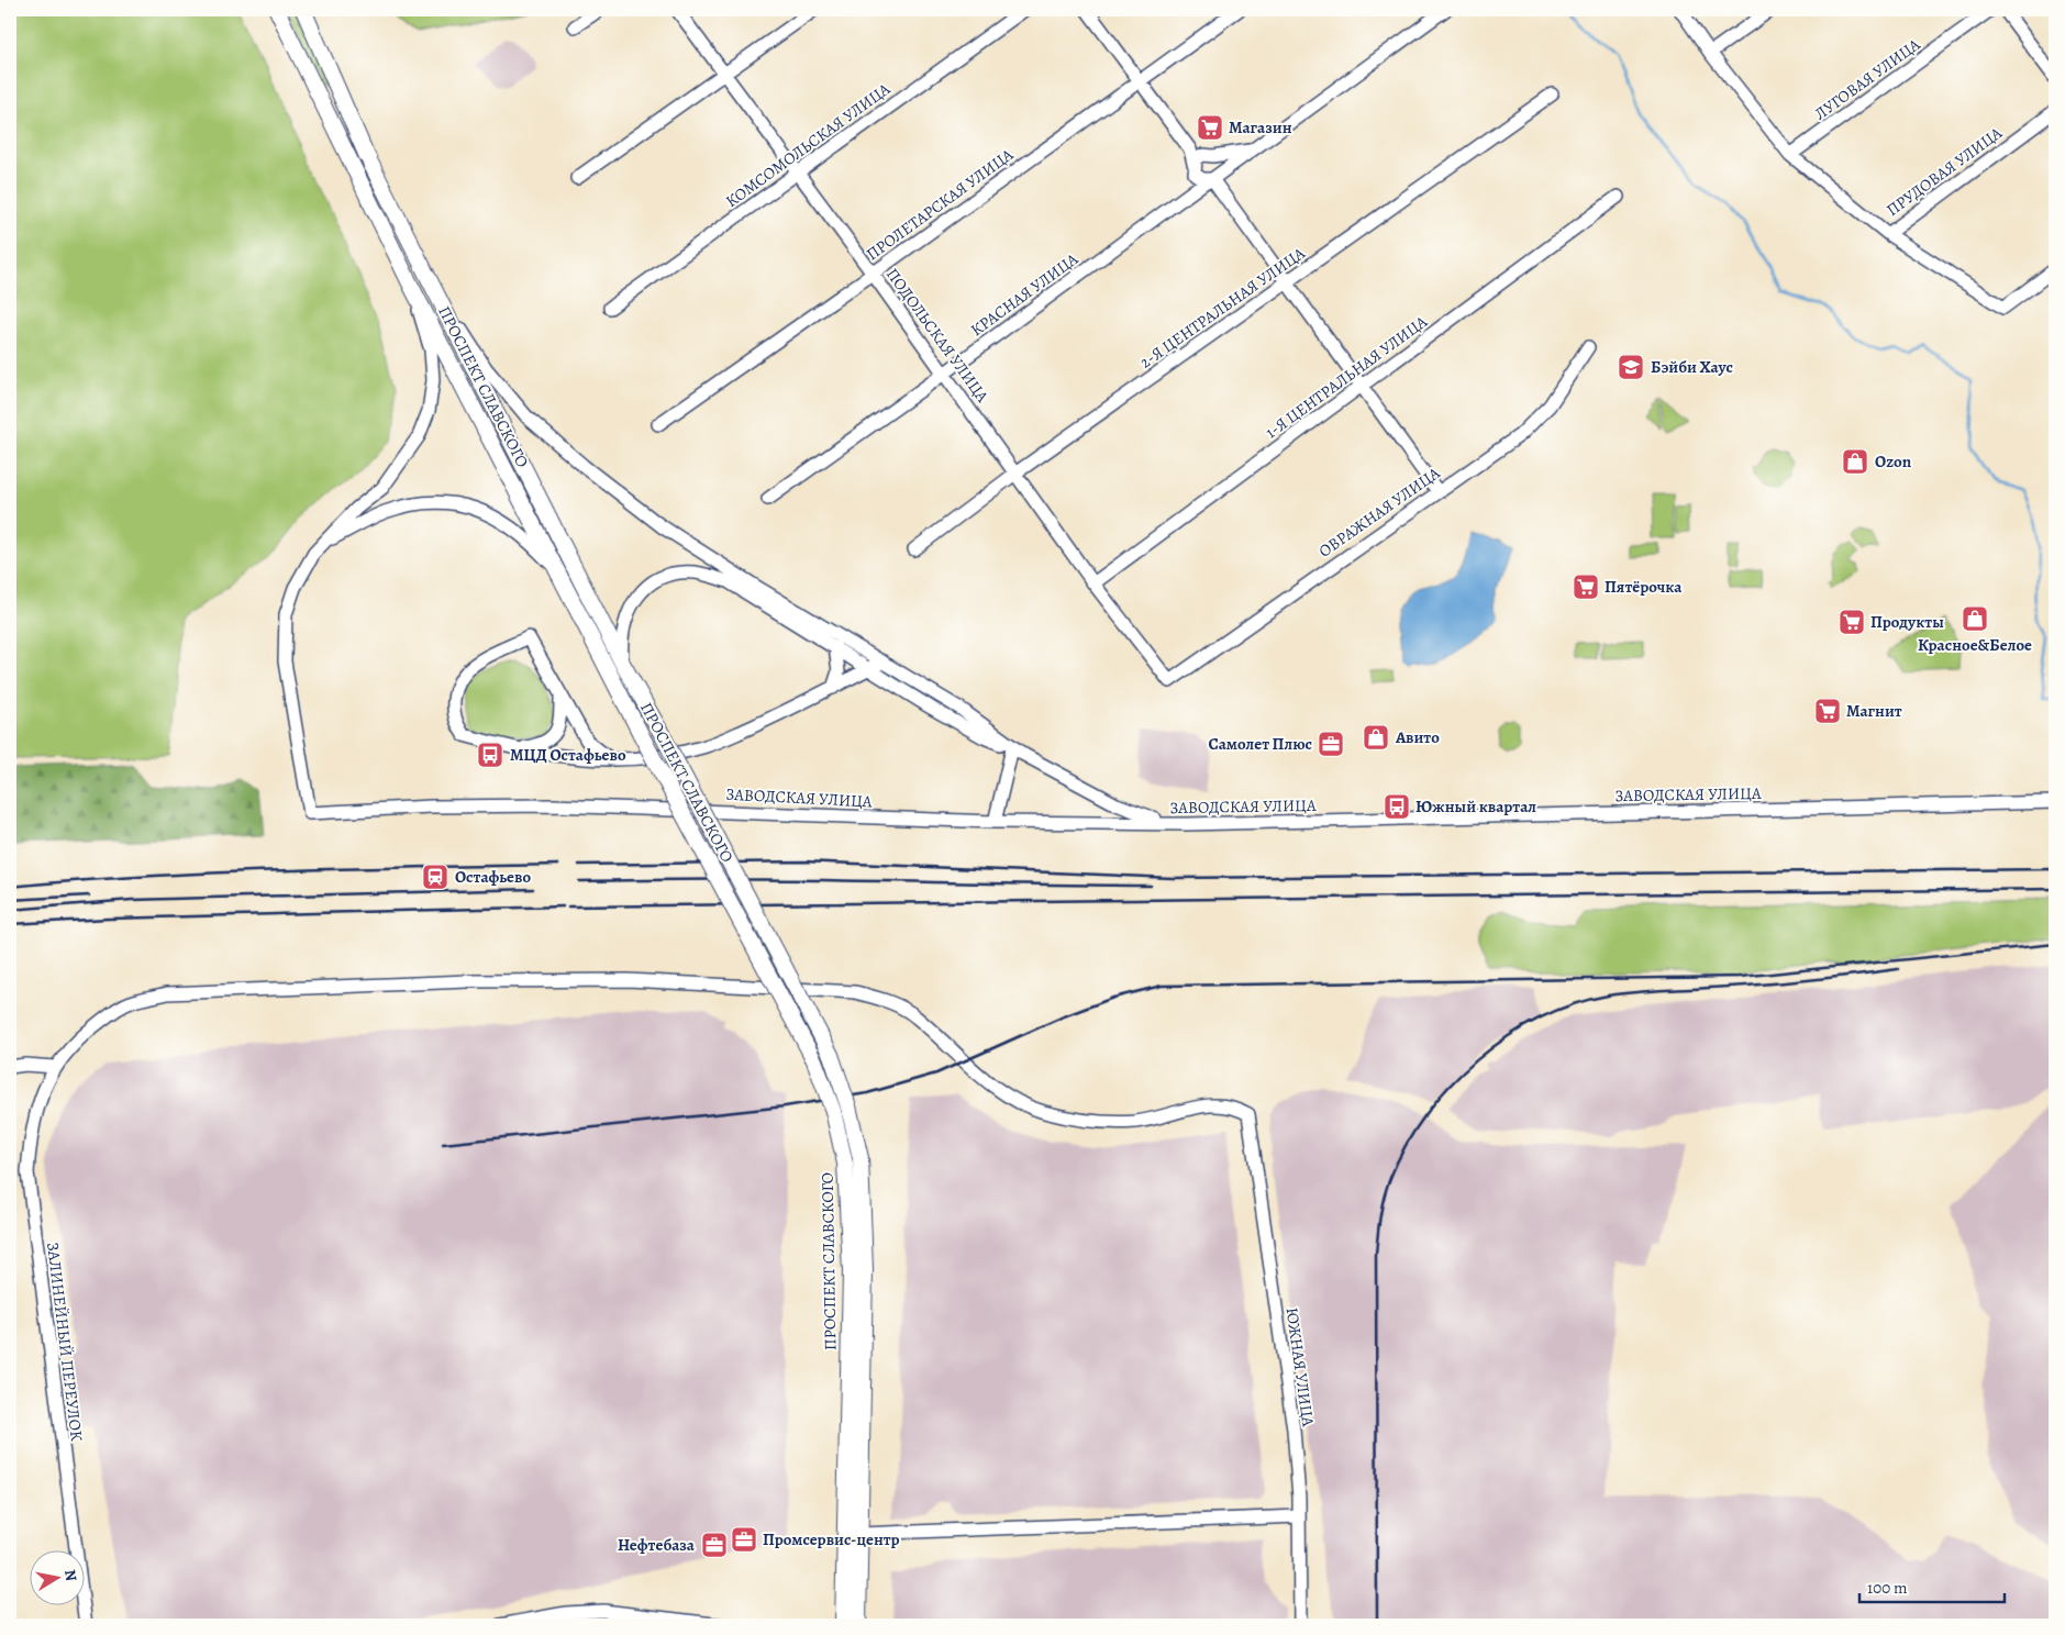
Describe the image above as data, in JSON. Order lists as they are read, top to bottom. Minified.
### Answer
{"streets":{"main road":["ПРОСПЕКТ СЛАВСКОГО"],"street":["ЛУГОВАЯ УЛИЦА","КОМСОМОЛЬСКАЯ УЛИЦА","ПРУДОВАЯ УЛИЦА","ПРОЛЕТАРСКАЯ УЛИЦА","КРАСНАЯ УЛИЦА","2-Я ЦЕНТРАЛЬНАЯ УЛИЦА","ПОДОЛЬСКАЯ УЛИЦА","1-Я ЦЕНТРАЛЬНАЯ УЛИЦА","ОВРАЖНАЯ УЛИЦА","ЗАВОДСКАЯ УЛИЦА","ЗАЛИНЕЙНЫЙ ПЕРЕУЛОК","ЮЖНАЯ УЛИЦА"]},"crossings":[["ЛУГОВАЯ УЛИЦА","ПРУДОВАЯ УЛИЦА"],["КОМСОМОЛЬСКАЯ УЛИЦА","ПОДОЛЬСКАЯ УЛИЦА"],["ПРОЛЕТАРСКАЯ УЛИЦА","ПОДОЛЬСКАЯ УЛИЦА"],["КРАСНАЯ УЛИЦА","ПОДОЛЬСКАЯ УЛИЦА"],["2-Я ЦЕНТРАЛЬНАЯ УЛИЦА","ПОДОЛЬСКАЯ УЛИЦА"],["ПОДОЛЬСКАЯ УЛИЦА","1-Я ЦЕНТРАЛЬНАЯ УЛИЦА"],["ПОДОЛЬСКАЯ УЛИЦА","ОВРАЖНАЯ УЛИЦА"],["ЗАЛИНЕЙНЫЙ ПЕРЕУЛОК","ЮЖНАЯ УЛИЦА"]],"places":{"supermarket":["Магазин","Пятёрочка","Продукты","Магнит"],"school or university":["Бэйби Хаус"],"shop":["Ozon","Красное&Белое","Авито"],"office":["Самолет Плюс","Промсервис-центр","Нефтебаза"],"bus stop":["МЦД Остафьево","Южный квартал"],"station":["Остафьево"]},"scale_bar":"100 m","north":"right"}
